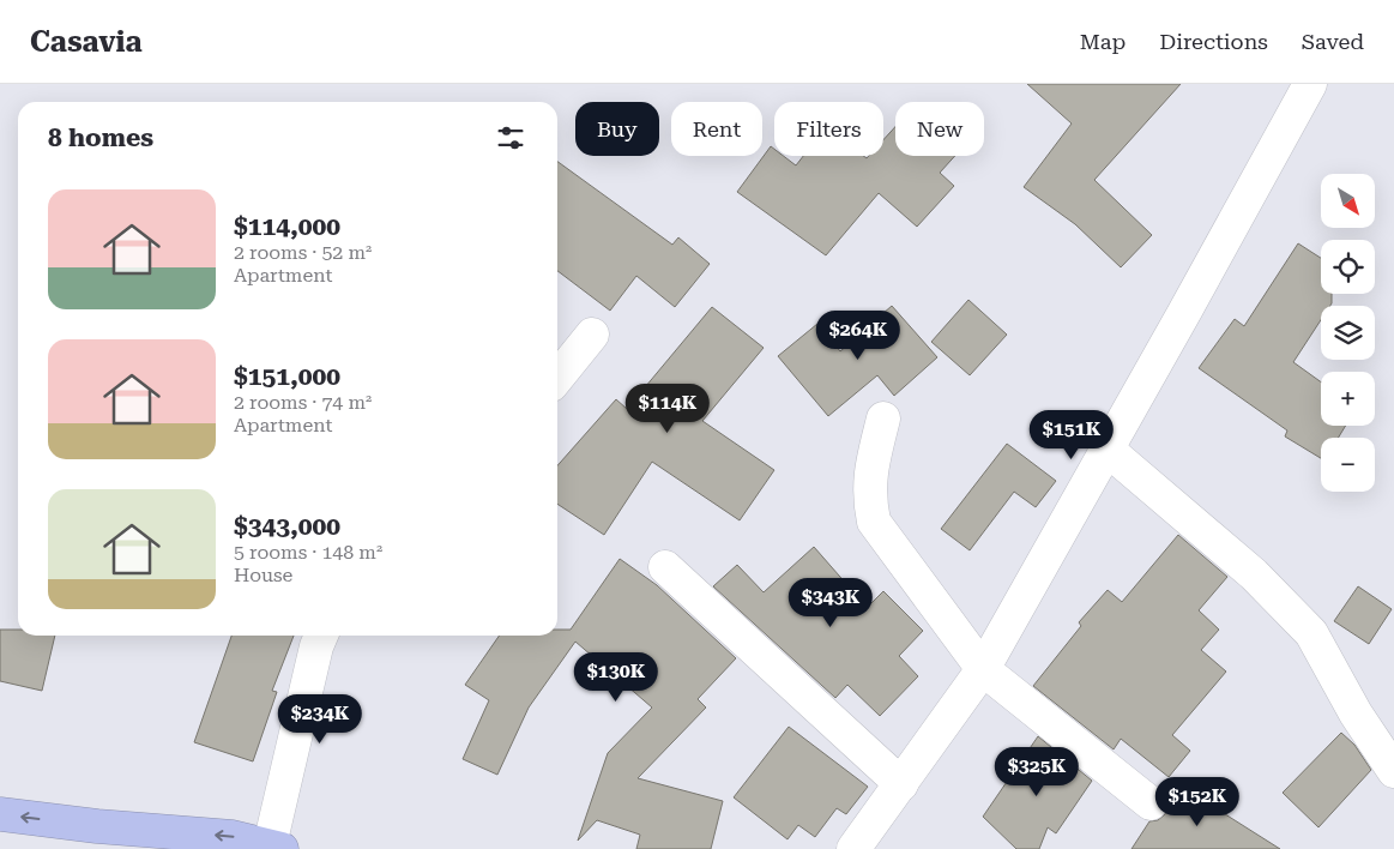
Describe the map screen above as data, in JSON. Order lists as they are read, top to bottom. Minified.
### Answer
{"north":"bottom right","page":{"header":"Casavia","nav":["Map","Directions","Saved"],"chip":["Buy","Rent","Filters","New"],"heading":"8 homes","map_buttons":["+","−"],"list":[{"name":"$114,000","note":"2 rooms · 52 m² · Apartment"},{"name":"$151,000","note":"2 rooms · 74 m² · Apartment"},{"name":"$343,000","note":"5 rooms · 148 m² · House"}],"price":["$264K","$114K","$151K","$343K","$130K","$234K","$325K","$152K"]}}
